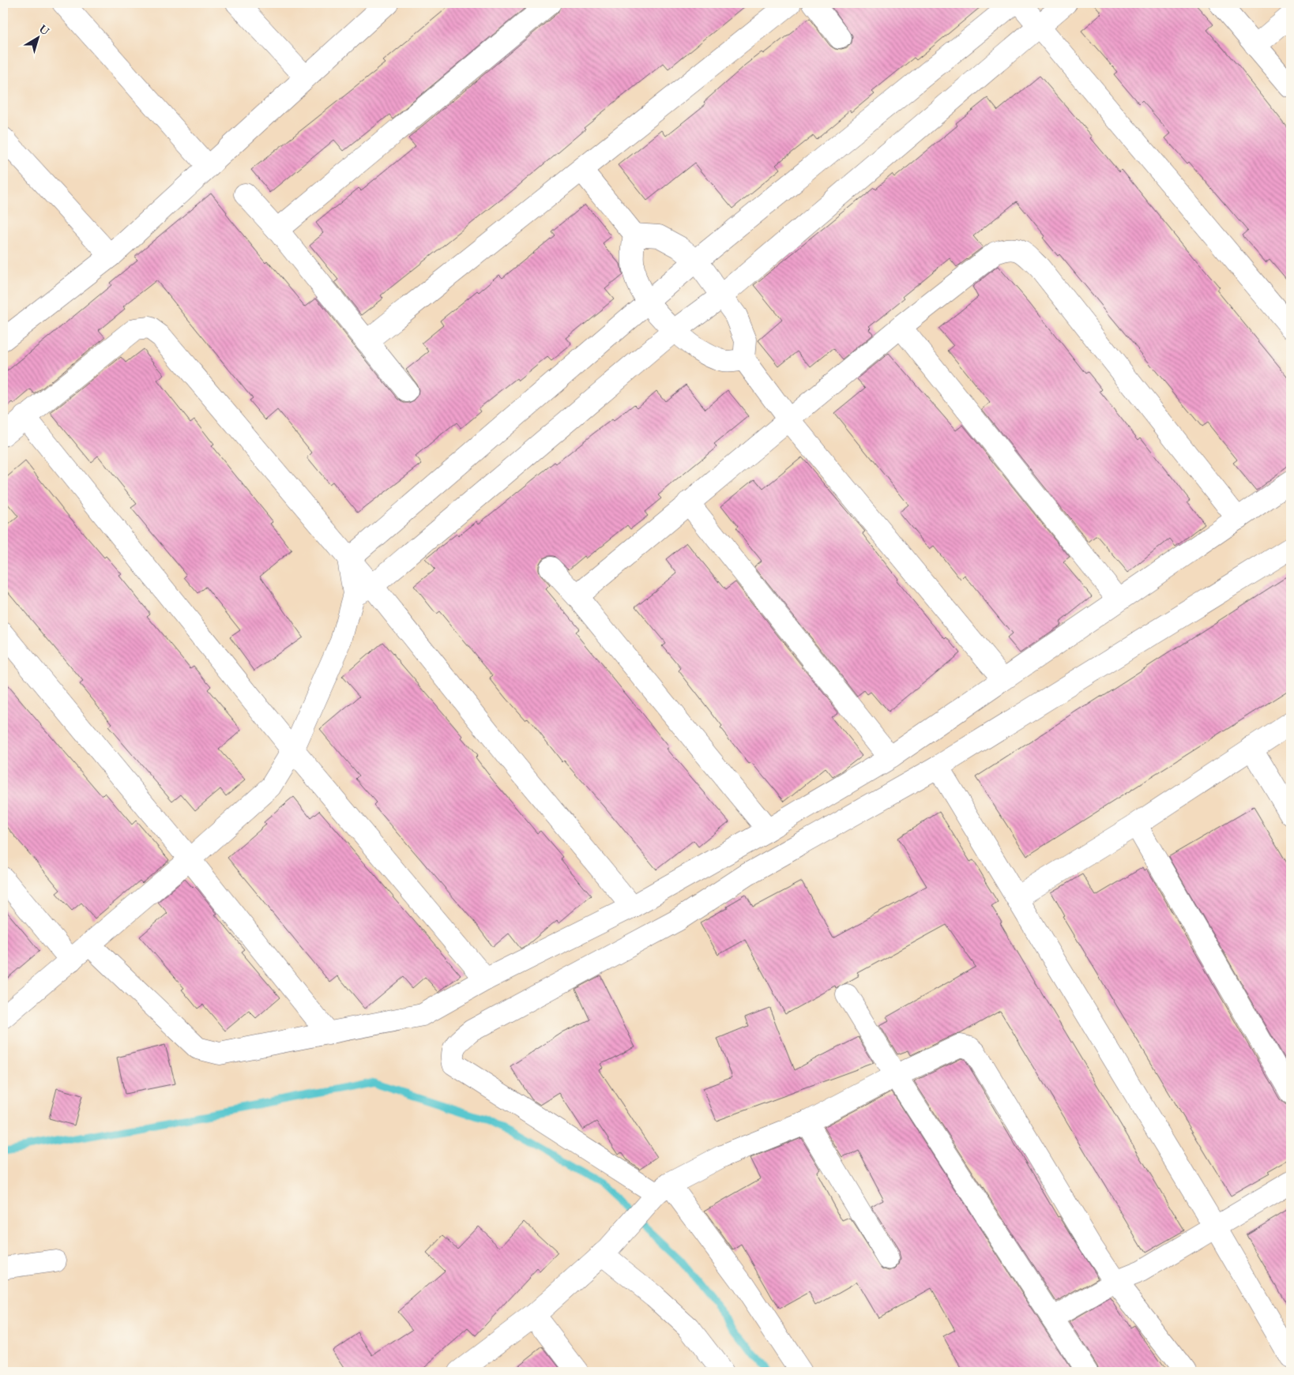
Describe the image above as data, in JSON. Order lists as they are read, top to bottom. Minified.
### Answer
{"north":"top right"}
